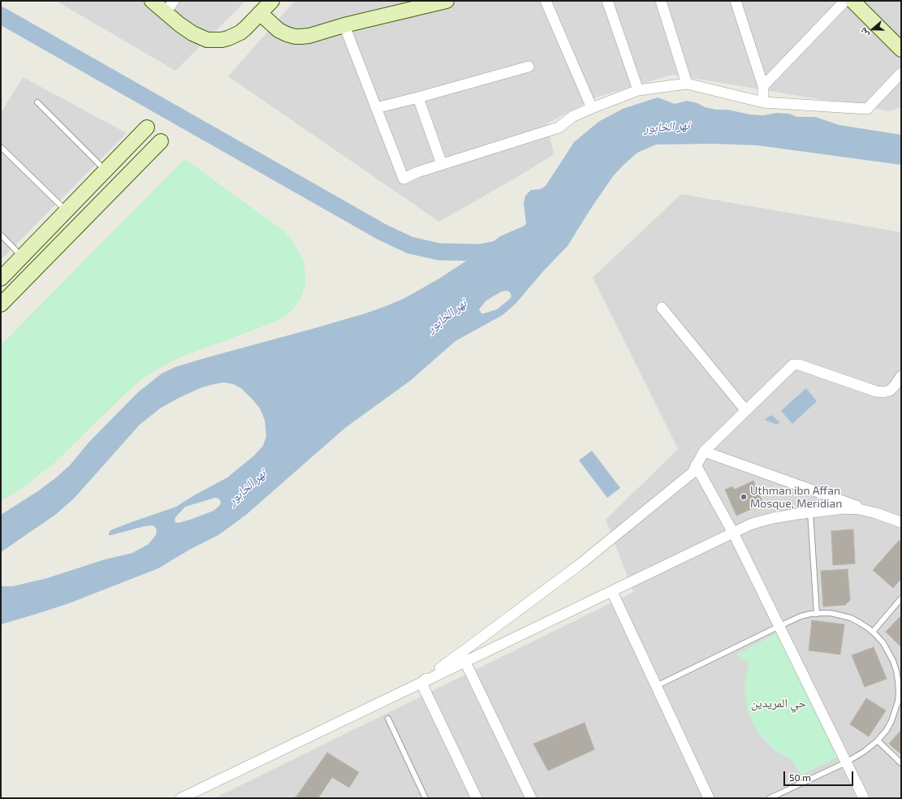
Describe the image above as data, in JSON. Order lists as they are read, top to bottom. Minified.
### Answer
{"districts":["حي المريدين"],"water":["نهر الخابور"],"places":["Uthman ibn Affan Mosque, Meridian"],"scale_bar":"50 m","north":"left"}
